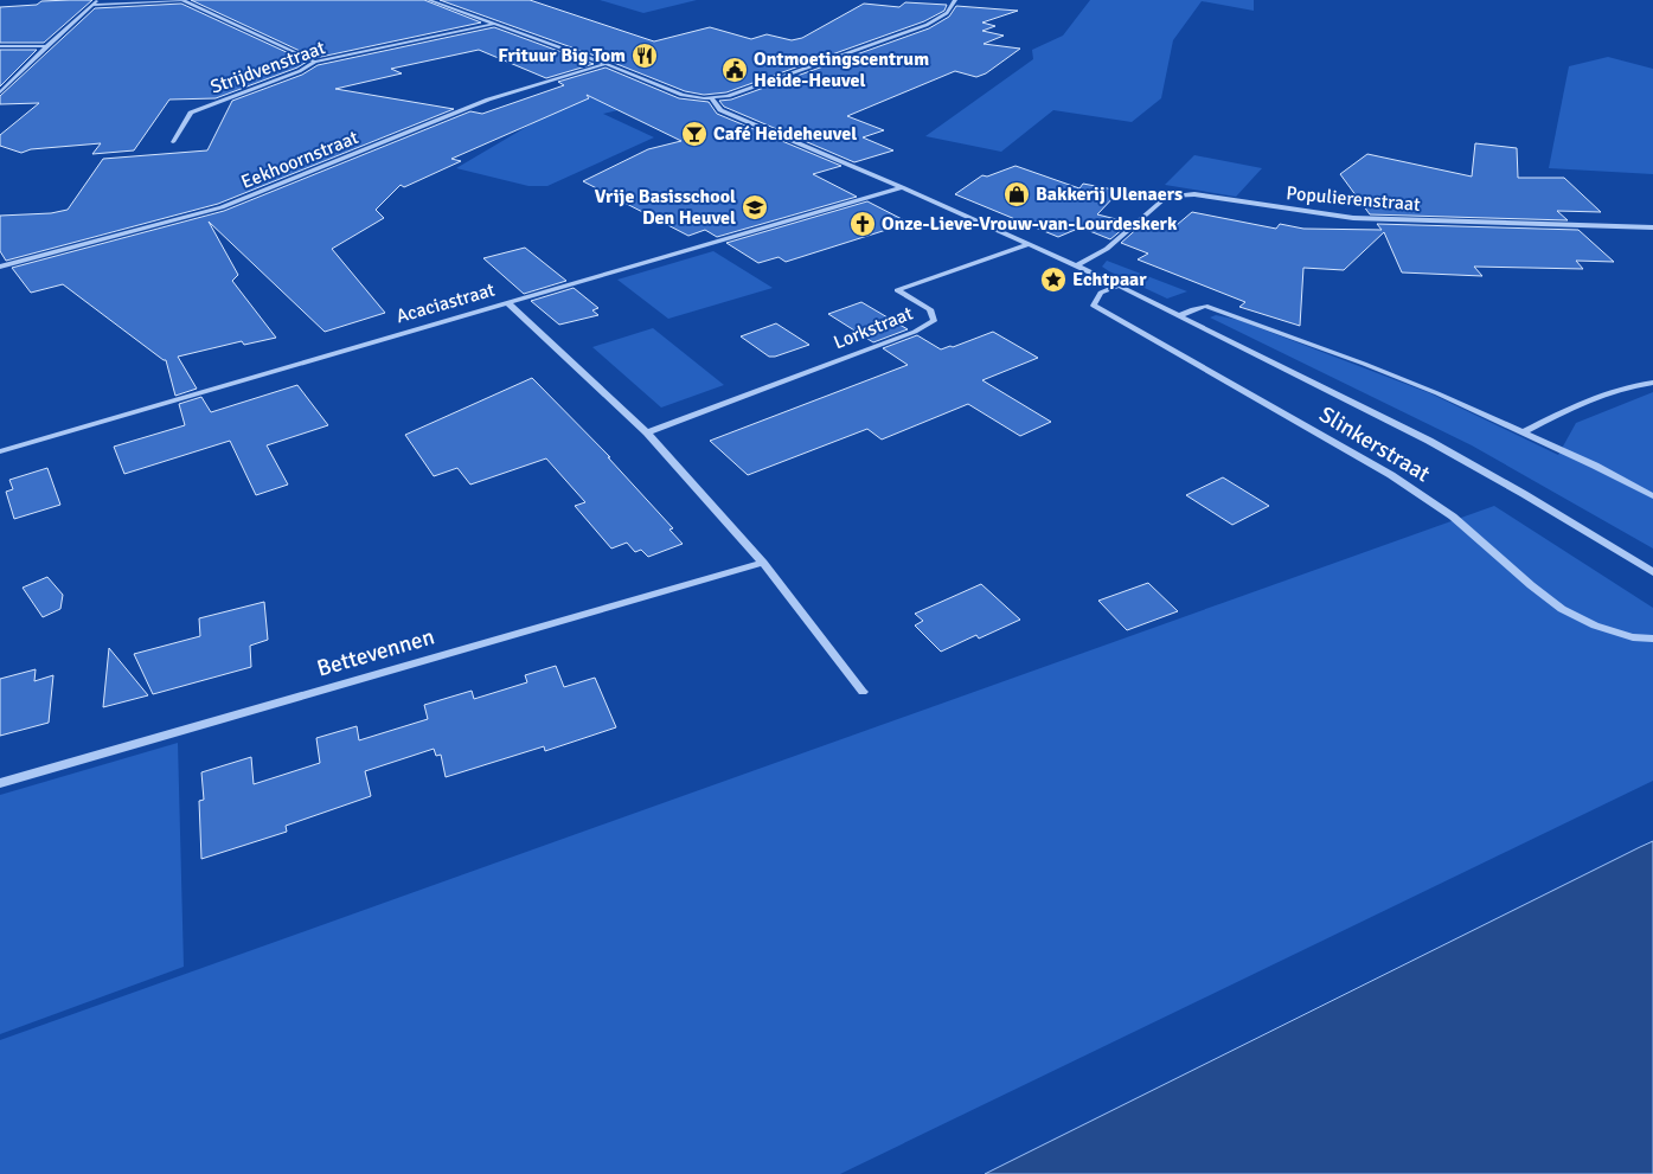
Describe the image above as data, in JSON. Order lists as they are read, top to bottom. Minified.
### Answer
{"streets":{"street":["Strijdvenstraat","Eekhoornstraat","Populierenstraat","Acaciastraat","Lorkstraat","Slinkerstraat","Bettevennen"]},"crossings":[["Populierenstraat","Slinkerstraat"],["Acaciastraat","Slinkerstraat"],["Lorkstraat","Slinkerstraat"]],"places":{"restaurant":["Frituur Big Tom"],"public building":["Ontmoetingscentrum Heide-Heuvel"],"bar":["Café Heideheuvel"],"shop":["Bakkerij Ulenaers"],"school or university":["Vrije Basisschool Den Heuvel"],"church":["Onze-Lieve-Vrouw-van-Lourdeskerk"],"place":["Echtpaar"]}}
